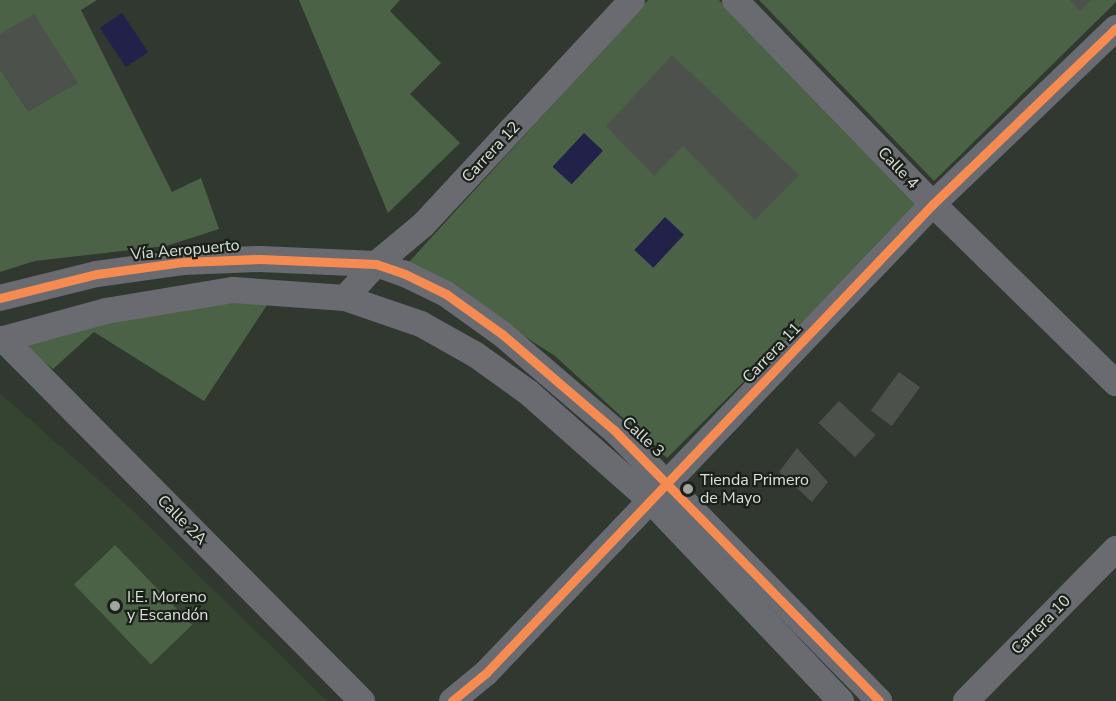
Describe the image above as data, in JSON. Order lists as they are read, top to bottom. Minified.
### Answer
{"streets":{"street":["Carrera 12","Calle 4","Vía Aeropuerto","Carrera 11","Calle 3","Calle 2A","Carrera 10"]},"crossings":[["Carrera 12","Vía Aeropuerto"],["Carrera 12","Calle 3"],["Calle 4","Carrera 11"],["Vía Aeropuerto","Calle 3"],["Carrera 11","Calle 3"]],"places":["Tienda Primero de Mayo","I.E. Moreno y Escandón"]}
